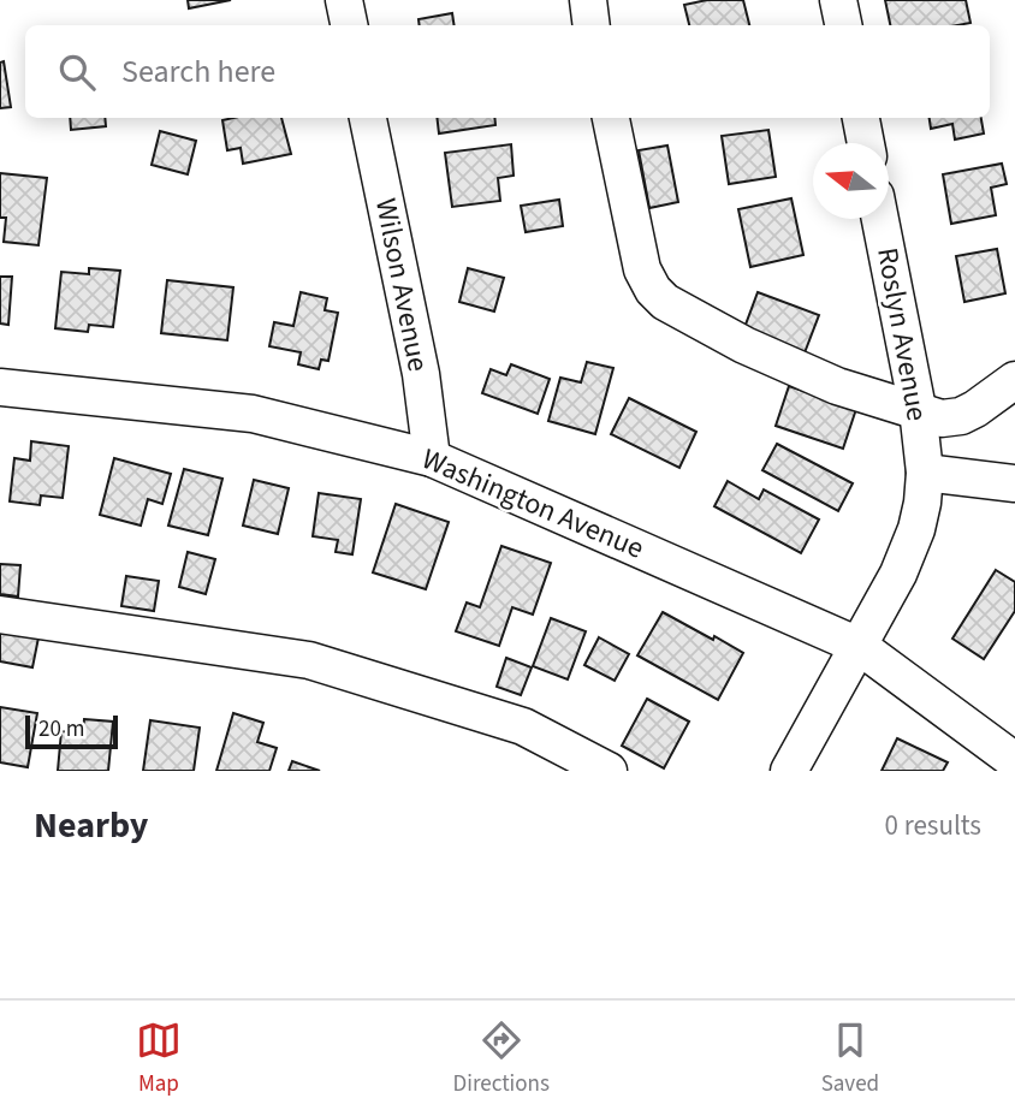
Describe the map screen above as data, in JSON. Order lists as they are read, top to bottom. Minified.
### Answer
{"streets":{"street":["Wilson Avenue","Roslyn Avenue","Washington Avenue"]},"crossings":[["Wilson Avenue","Washington Avenue"],["Roslyn Avenue","Washington Avenue"]],"scale_bar":"20 m","north":"left","page":{"search":"Search here","scale":"20 m","heading":["Nearby","0 results"],"nav":["Map","Directions","Saved"]}}
